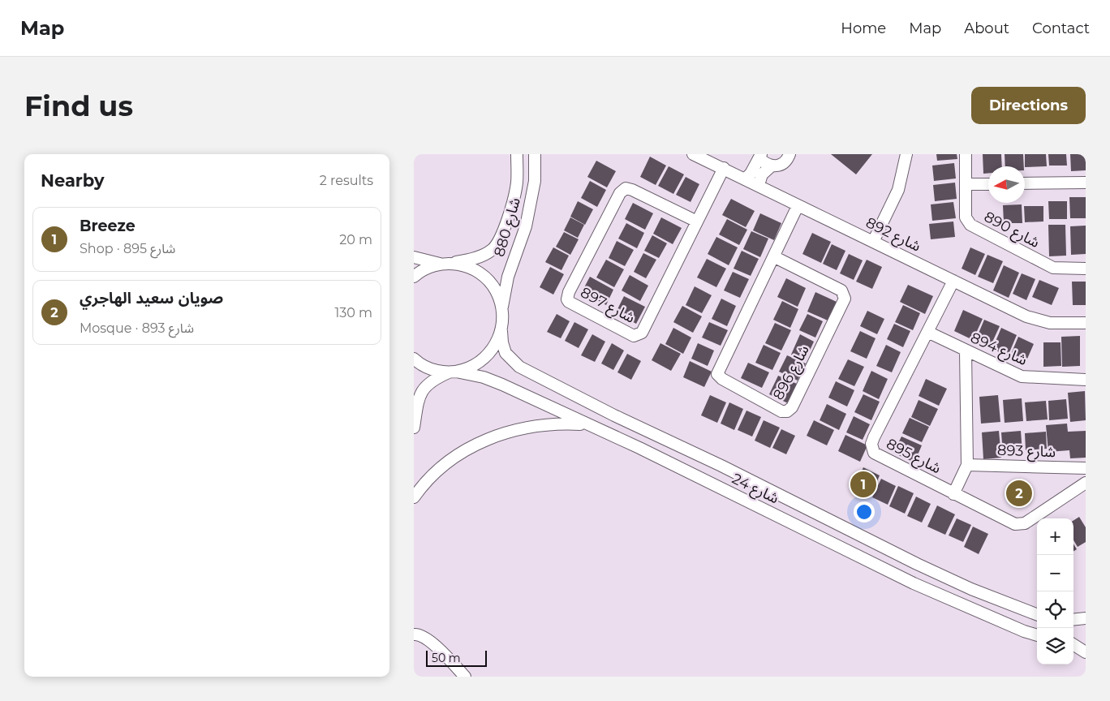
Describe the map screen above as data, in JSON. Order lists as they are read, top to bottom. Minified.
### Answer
{"streets":{"street":["شارع 880","شارع 890","شارع 892","شارع 897","شارع 894","شارع 896","شارع 893","شارع 895","شارع 24"]},"crossings":[["شارع 880","شارع 24"],["شارع 892","شارع 897"],["شارع 892","شارع 896"],["شارع 892","شارع 895"],["شارع 894","شارع 895"]],"scale_bar":"50 m","north":"left","page":{"header":"Map","nav":["Home","Map","About","Contact"],"buttons":"Directions","title":"Find us","heading":["Nearby","2 results"],"list":[{"mark":"1","name":"Breeze","note":"Shop · شارع 895","value":"20 m"},{"mark":"2","name":"صويان سعيد الهاجري","note":"Mosque · شارع 893","value":"130 m"}],"pins":["1","2"],"map_buttons":["+","−"],"scale":"50 m"}}
